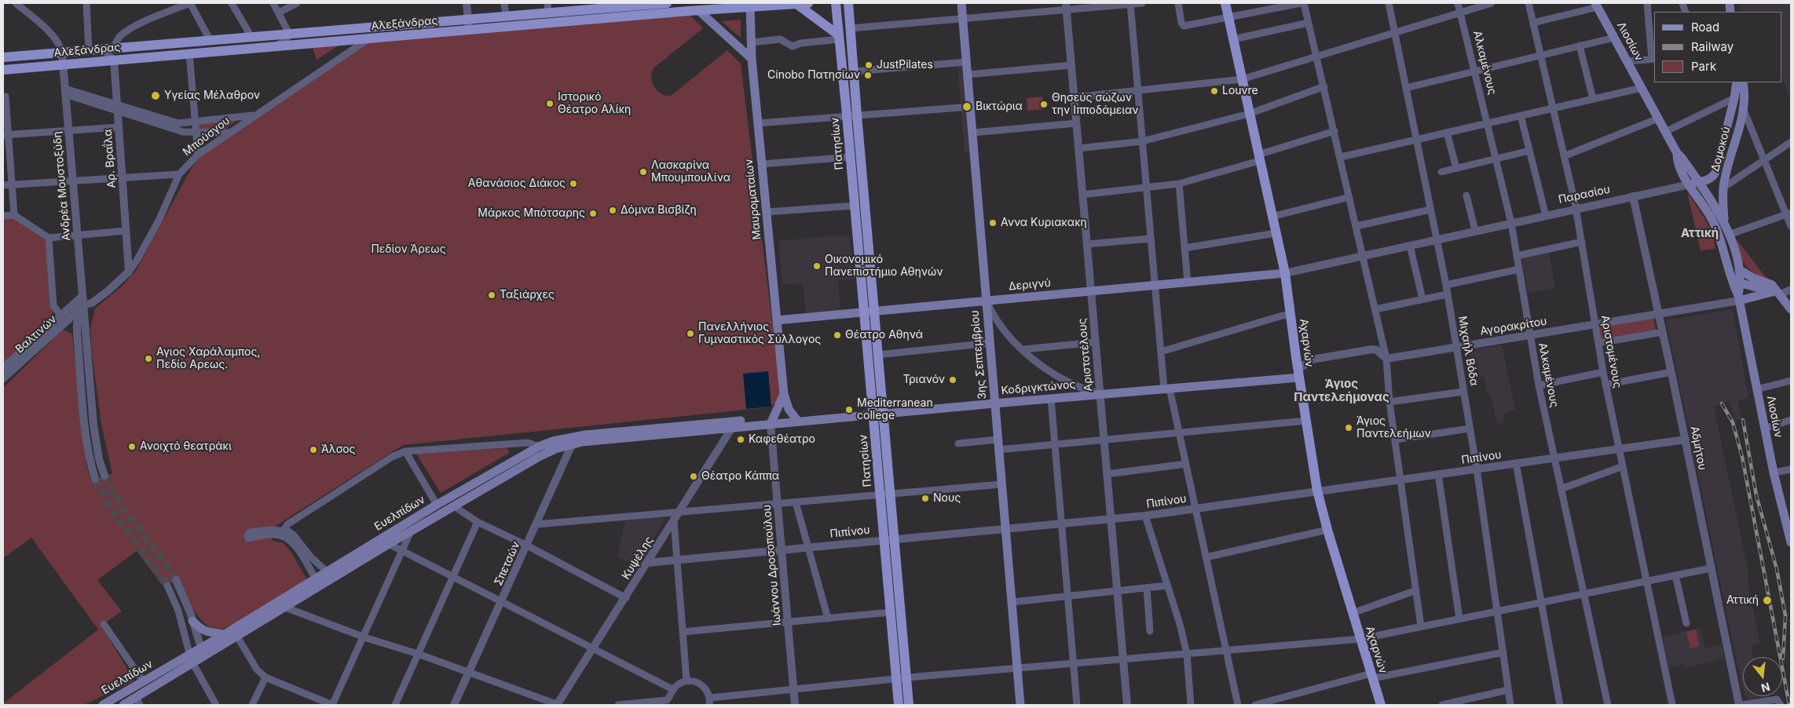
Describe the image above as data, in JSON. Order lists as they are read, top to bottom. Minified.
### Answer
{"streets":{"main road":["Αλεξάνδρας","Λιοσίων","Πατησίων","Δομοκού","Παρασίου","Μαυροματαίων","Δεριγνύ","Αχαρνών","3ης Σεπτεμβρίου","Κοδριγκτώνος","Ευελπίδων"],"street":["Αλκαμένους","Μπούσγου","Αρ. Βραΐλα","Ανδρέα Μουστοξύδη","Αγορακρίτου","Βαλτινών","Μιχαήλ Βόδα","Αριστομένους","Αριστοτέλους","Αδμήτου","Πιπίνου","Κυψέλης","Σπετσών","Ιωάννου Δροσοπούλου"]},"crossings":[["Αλεξάνδρας","Μπούσγου"],["Αλεξάνδρας","Αρ. Βραΐλα"],["Αλεξάνδρας","Ανδρέα Μουστοξύδη"],["Αλεξάνδρας","Μαυροματαίων"],["Λιοσίων","Δομοκού"],["Λιοσίων","Παρασίου"],["Λιοσίων","Αγορακρίτου"],["Αλκαμένους","Παρασίου"],["Αλκαμένους","Αγορακρίτου"],["Αλκαμένους","Πιπίνου"],["Μπούσγου","Αρ. Βραΐλα"],["Μπούσγου","Ανδρέα Μουστοξύδη"],["Μπούσγου","Βαλτινών"],["Πατησίων","Δεριγνύ"],["Πατησίων","Κοδριγκτώνος"],["Πατησίων","Πιπίνου"],["Δομοκού","Παρασίου"],["Ανδρέα Μουστοξύδη","Βαλτινών"],["Παρασίου","Δεριγνύ"],["Παρασίου","Αχαρνών"],["Παρασίου","Μιχαήλ Βόδα"],["Παρασίου","Αριστομένους"],["Παρασίου","Αδμήτου"],["Μαυροματαίων","Δεριγνύ"],["Μαυροματαίων","Κοδριγκτώνος"],["Μαυροματαίων","Ιωάννου Δροσοπούλου"],["Δεριγνύ","Αχαρνών"],["Δεριγνύ","3ης Σεπτεμβρίου"],["Δεριγνύ","Αριστοτέλους"],["Αγορακρίτου","Μιχαήλ Βόδα"],["Αγορακρίτου","Αριστομένους"],["Αγορακρίτου","Αδμήτου"],["Αχαρνών","Κοδριγκτώνος"],["Αχαρνών","Πιπίνου"],["Μιχαήλ Βόδα","Πιπίνου"],["Αριστομένους","Πιπίνου"],["3ης Σεπτεμβρίου","Κοδριγκτώνος"],["3ης Σεπτεμβρίου","Πιπίνου"],["Αριστοτέλους","Κοδριγκτώνος"],["Αριστοτέλους","Πιπίνου"],["Κοδριγκτώνος","Ευελπίδων"],["Κοδριγκτώνος","Κυψέλης"],["Κοδριγκτώνος","Ιωάννου Δροσοπούλου"],["Αδμήτου","Πιπίνου"],["Πιπίνου","Κυψέλης"],["Πιπίνου","Ιωάννου Δροσοπούλου"],["Ευελπίδων","Κυψέλης"],["Ευελπίδων","Σπετσών"]],"districts":["Αττική","Άγιος Παντελεήμονας"],"parks":["Πεδίον Άρεως"],"places":["JustPilates","Cinobo Πατησίων","Louvre","Υγείας Μέλαθρον","Ιστορικό Θέατρο Αλίκη","Θησεύς σώζων την Ιπποδάμειαν","Βικτώρια","Λασκαρίνα Μπουμπουλίνα","Αθανάσιος Διάκος","Δόμνα Βισβίζη","Μάρκος Μπότσαρης","Αννα Κυριακακη","Οικονομικό Πανεπιστήμιο Αθηνών","Ταξιάρχες","Πανελλήνιος Γυμναστικός Σύλλογος","Θέατρο Αθηνά","Αγιος Χαράλαμπος, Πεδίο Αρεως.","Τριανόν","Mediterranean college","Άγιος Παντελεήμων","Καφεθέατρο","Ανοιχτό θεατράκι","Άλσος","Θέατρο Κάππα","Νους","Αττική"],"legend":["Road","Railway","Park"],"north":"bottom"}
